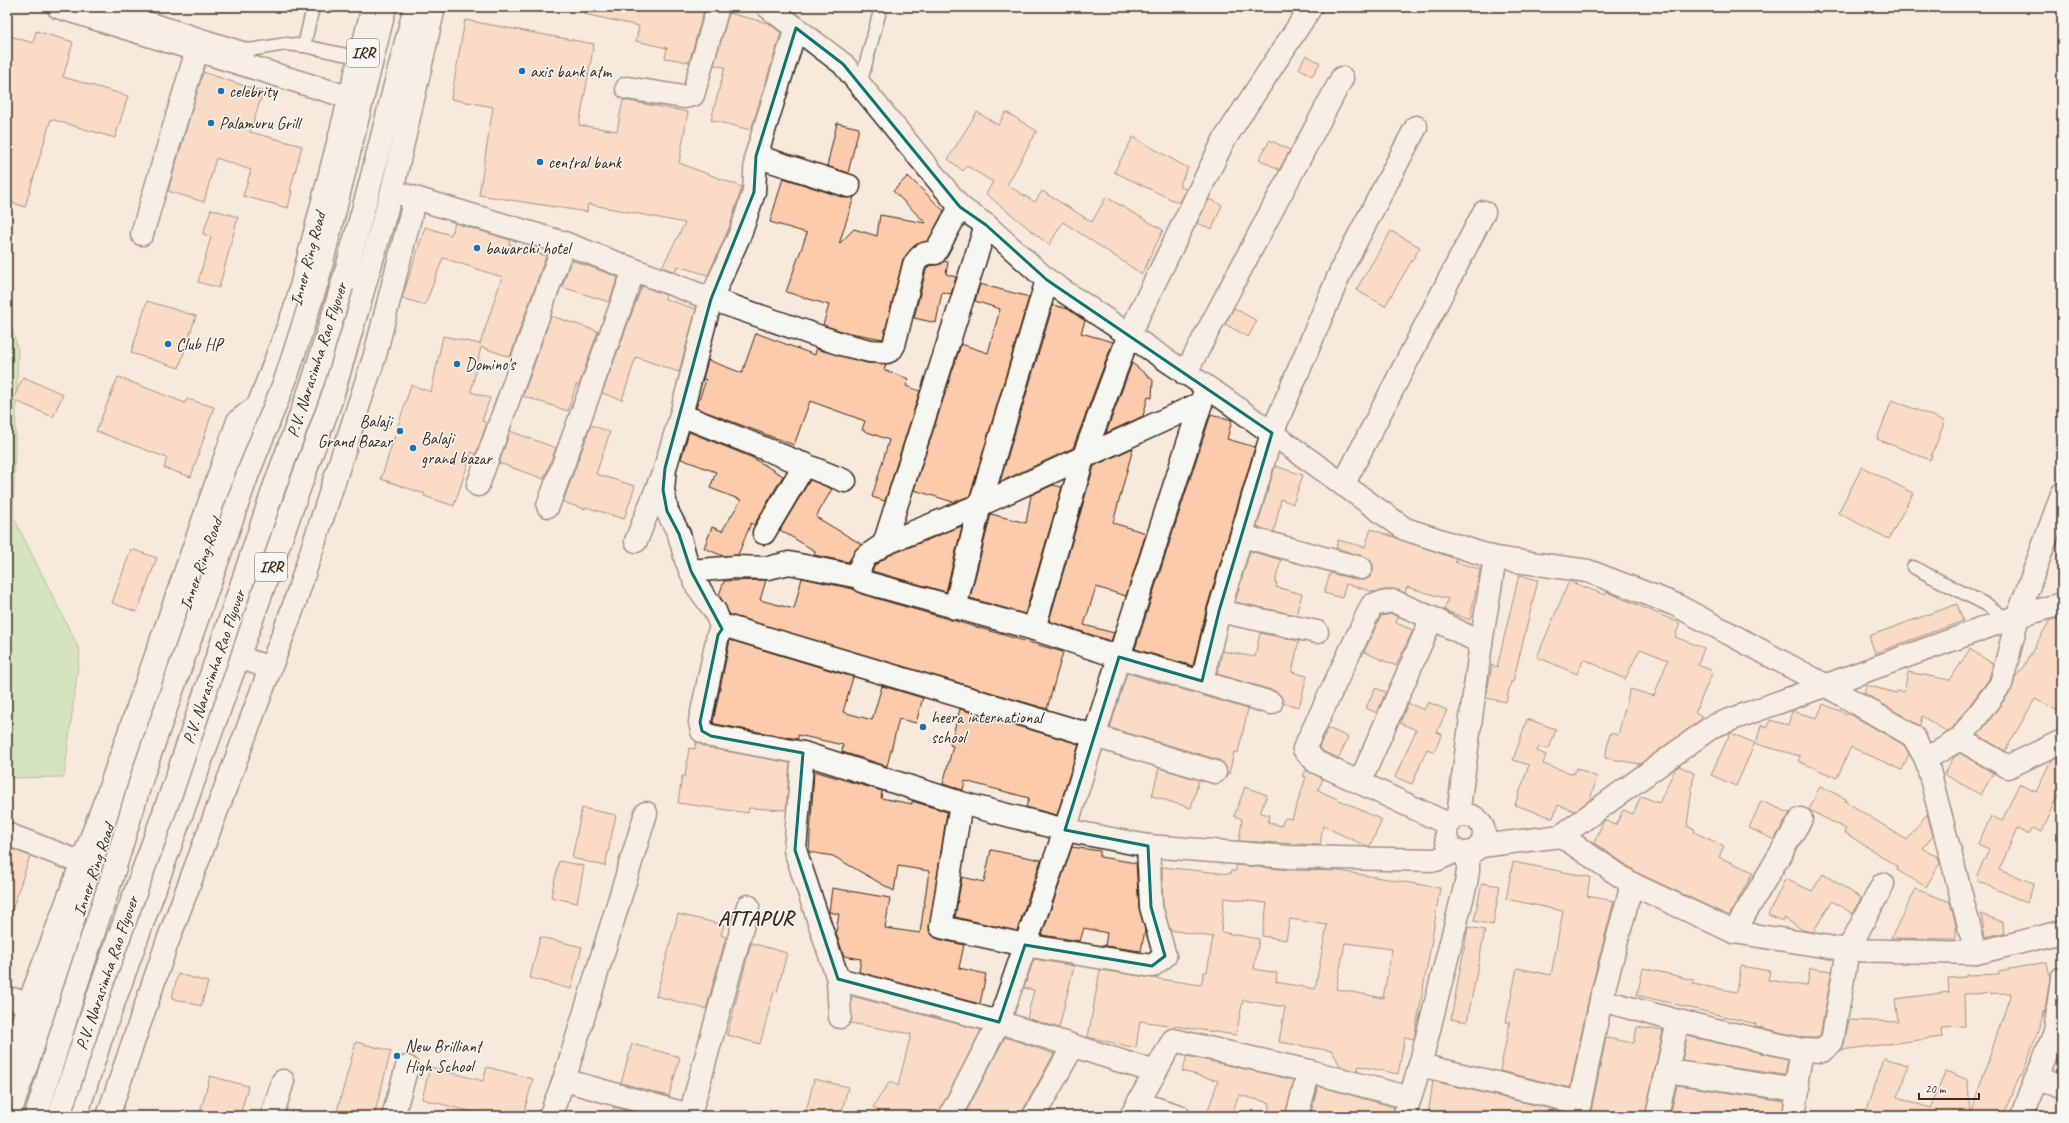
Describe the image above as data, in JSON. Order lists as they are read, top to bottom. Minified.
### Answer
{"streets":{"main road":["IRR","Inner Ring Road","P.V. Narasimha Rao Flyover"]},"districts":["ATTAPUR"],"places":["axis bank atm","celebrity","Palamuru Grill","central bank","bawarchi hotel","Club HP","Domino's","Balaji Grand Bazar","Balaji grand bazar","heera international school","New Brilliant High School"],"scale_bar":"20 m"}
